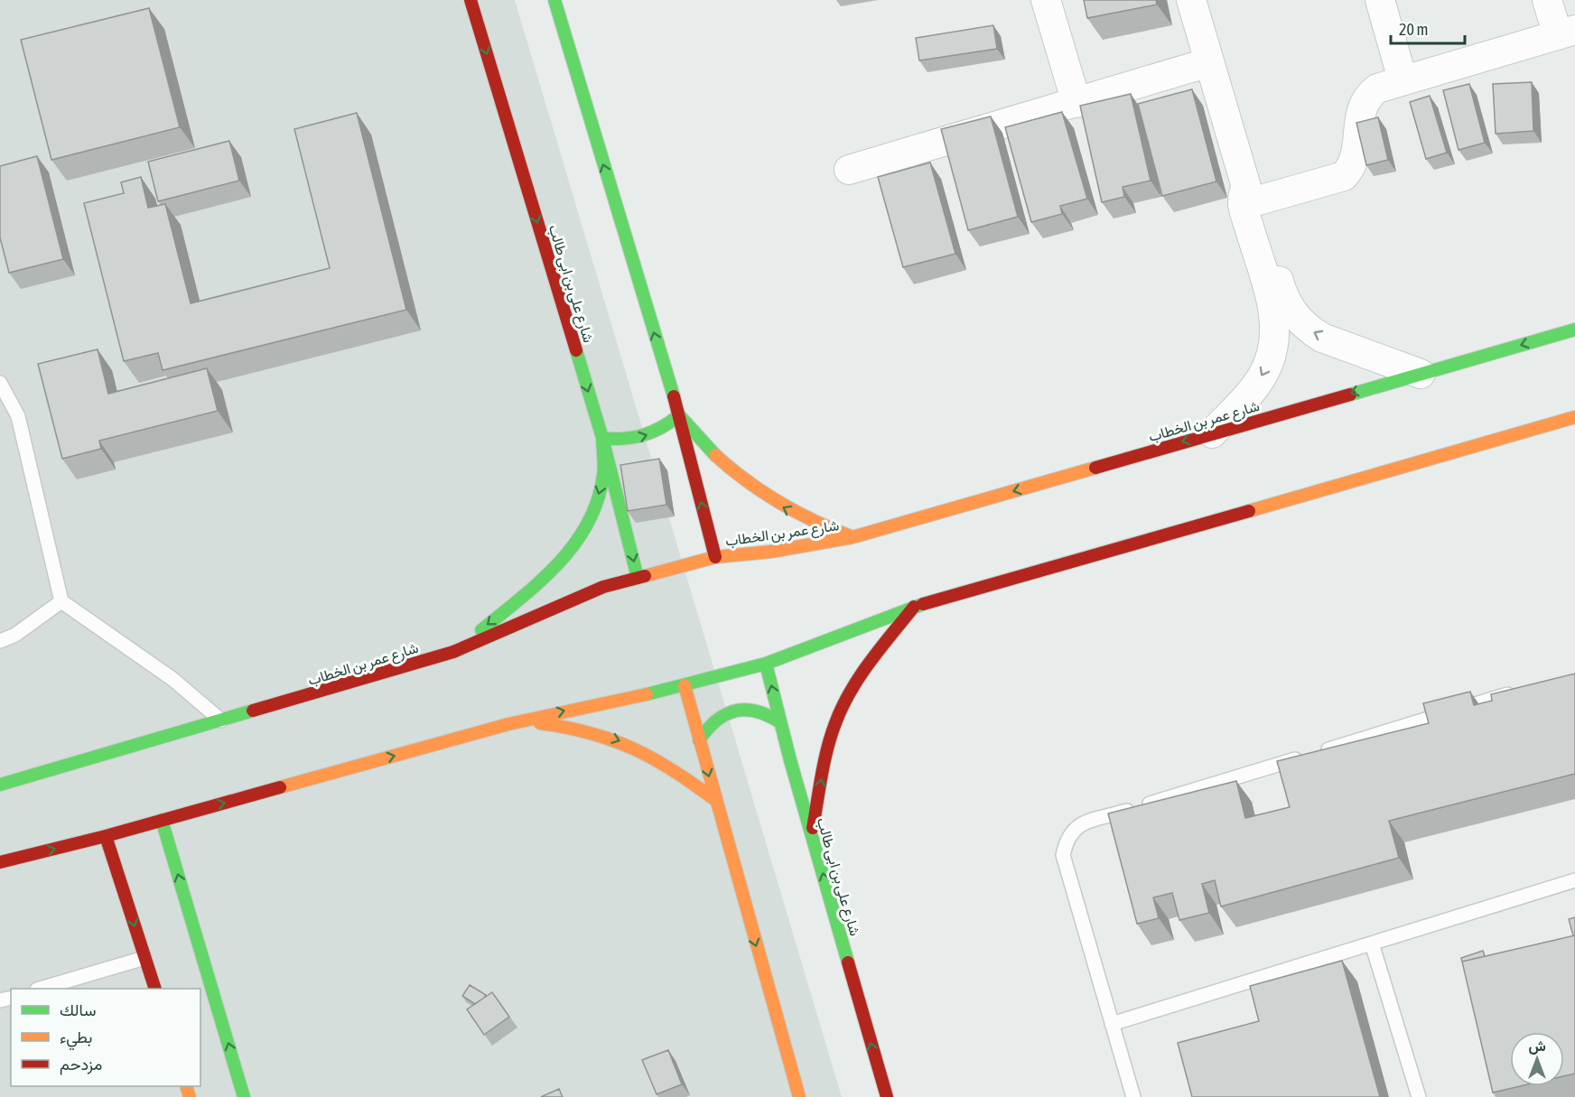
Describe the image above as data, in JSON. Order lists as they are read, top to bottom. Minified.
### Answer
{"streets":{"street":["شارع على بن ابى طالب","شارع عمر بن الخطاب"]},"crossings":[["شارع على بن ابى طالب","شارع عمر بن الخطاب"]],"legend":["سالك","بطيء","مزدحم"],"scale_bar":"20 m","north":"top"}
